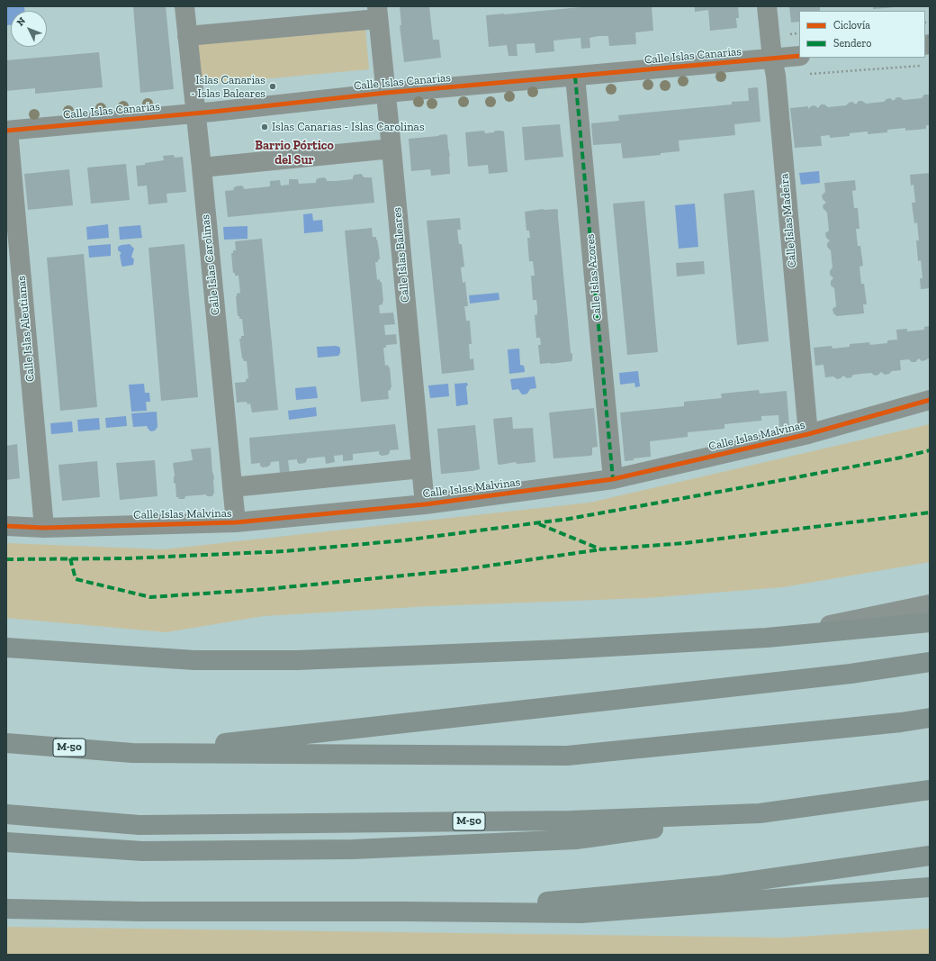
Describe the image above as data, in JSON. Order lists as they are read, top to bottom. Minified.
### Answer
{"streets":{"highway":["M-50"],"street":["Calle Islas Canarias","Calle Islas Madeira","Calle Islas Baleares","Calle Islas Carolinas","Calle Islas Azores","Calle Islas Aleutianas","Calle Islas Malvinas"]},"crossings":[["Calle Islas Canarias","Calle Islas Madeira"],["Calle Islas Canarias","Calle Islas Baleares"],["Calle Islas Canarias","Calle Islas Carolinas"],["Calle Islas Canarias","Calle Islas Azores"],["Calle Islas Canarias","Calle Islas Aleutianas"],["Calle Islas Madeira","Calle Islas Malvinas"],["Calle Islas Baleares","Calle Islas Malvinas"],["Calle Islas Carolinas","Calle Islas Malvinas"],["Calle Islas Azores","Calle Islas Malvinas"],["Calle Islas Aleutianas","Calle Islas Malvinas"]],"districts":["Barrio Pórtico del Sur"],"places":["Islas Canarias - Islas Baleares","Islas Canarias - Islas Carolinas"],"legend":["Ciclovía","Sendero"],"north":"top left"}
